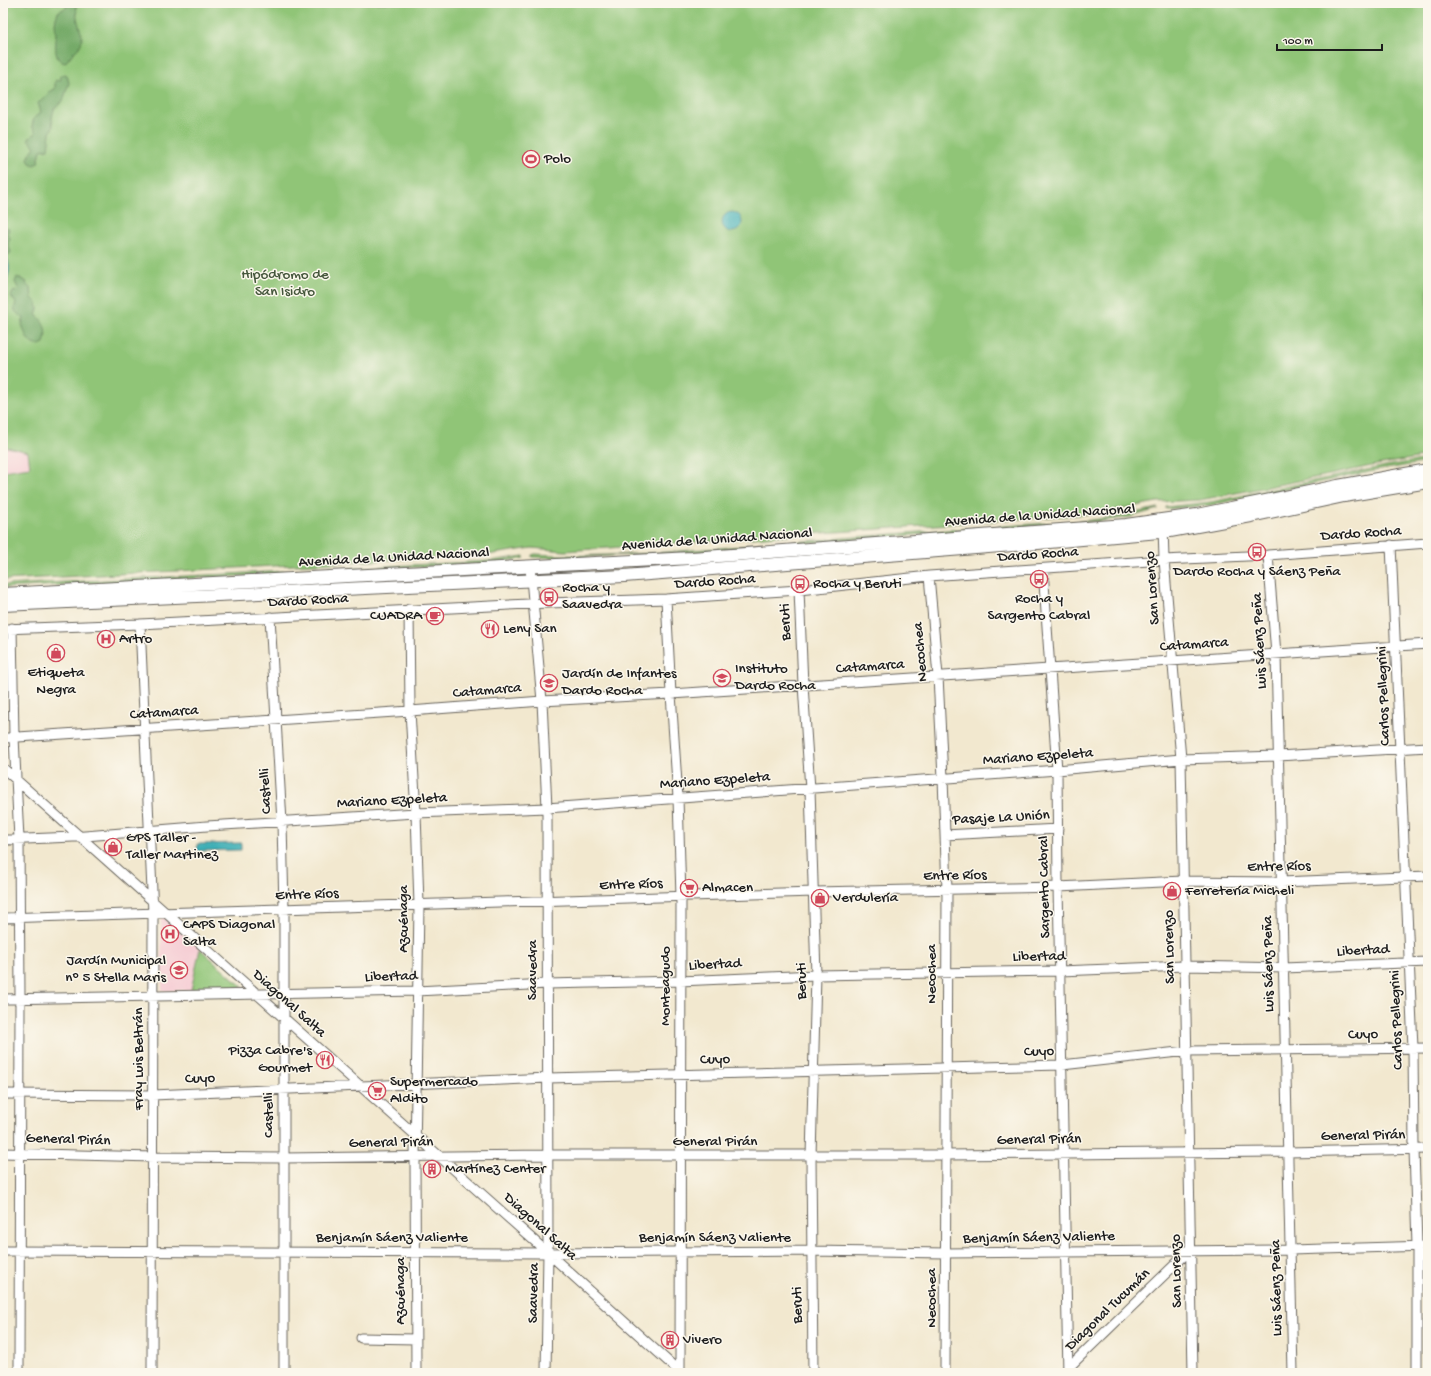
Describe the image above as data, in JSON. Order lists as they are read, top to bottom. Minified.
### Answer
{"streets":{"main road":["Avenida de la Unidad Nacional"],"street":["Dardo Rocha","San Lorenzo","Beruti","Luis Sáenz Peña","Catamarca","Necochea","Carlos Pellegrini","Mariano Ezpeleta","Castelli","Pasaje La Unión","Entre Ríos","Sargento Cabral","Azcuénaga","Libertad","Saavedra","Monteagudo","Diagonal Salta","Cuyo","Fray Luis Beltrán","General Pirán","Benjamín Sáenz Valiente","Diagonal Tucumán"]},"crossings":[["Avenida de la Unidad Nacional","San Lorenzo"],["Avenida de la Unidad Nacional","Saavedra"],["Dardo Rocha","San Lorenzo"],["Dardo Rocha","Beruti"],["Dardo Rocha","Luis Sáenz Peña"],["Dardo Rocha","Necochea"],["Dardo Rocha","Carlos Pellegrini"],["Dardo Rocha","Castelli"],["Dardo Rocha","Sargento Cabral"],["Dardo Rocha","Azcuénaga"],["Dardo Rocha","Saavedra"],["Dardo Rocha","Monteagudo"],["Dardo Rocha","Fray Luis Beltrán"],["San Lorenzo","Catamarca"],["San Lorenzo","Mariano Ezpeleta"],["San Lorenzo","Entre Ríos"],["San Lorenzo","Libertad"],["San Lorenzo","Cuyo"],["San Lorenzo","General Pirán"],["San Lorenzo","Benjamín Sáenz Valiente"],["San Lorenzo","Diagonal Tucumán"],["Beruti","Catamarca"],["Beruti","Mariano Ezpeleta"],["Beruti","Entre Ríos"],["Beruti","Libertad"],["Beruti","Cuyo"],["Beruti","General Pirán"],["Beruti","Benjamín Sáenz Valiente"],["Luis Sáenz Peña","Catamarca"],["Luis Sáenz Peña","Mariano Ezpeleta"],["Luis Sáenz Peña","Entre Ríos"],["Luis Sáenz Peña","Libertad"],["Luis Sáenz Peña","Cuyo"],["Luis Sáenz Peña","General Pirán"],["Luis Sáenz Peña","Benjamín Sáenz Valiente"],["Catamarca","Necochea"],["Catamarca","Carlos Pellegrini"],["Catamarca","Castelli"],["Catamarca","Sargento Cabral"],["Catamarca","Azcuénaga"],["Catamarca","Saavedra"],["Catamarca","Monteagudo"],["Catamarca","Fray Luis Beltrán"],["Necochea","Mariano Ezpeleta"],["Necochea","Pasaje La Unión"],["Necochea","Entre Ríos"],["Necochea","Libertad"],["Necochea","Cuyo"],["Necochea","General Pirán"],["Necochea","Benjamín Sáenz Valiente"],["Carlos Pellegrini","Mariano Ezpeleta"],["Carlos Pellegrini","Entre Ríos"],["Carlos Pellegrini","Libertad"],["Carlos Pellegrini","Cuyo"],["Carlos Pellegrini","General Pirán"],["Carlos Pellegrini","Benjamín Sáenz Valiente"],["Mariano Ezpeleta","Castelli"],["Mariano Ezpeleta","Sargento Cabral"],["Mariano Ezpeleta","Azcuénaga"],["Mariano Ezpeleta","Saavedra"],["Mariano Ezpeleta","Monteagudo"],["Mariano Ezpeleta","Diagonal Salta"],["Mariano Ezpeleta","Fray Luis Beltrán"],["Castelli","Entre Ríos"],["Castelli","Libertad"],["Castelli","Diagonal Salta"],["Castelli","Cuyo"],["Castelli","General Pirán"],["Castelli","Benjamín Sáenz Valiente"],["Pasaje La Unión","Sargento Cabral"],["Entre Ríos","Sargento Cabral"],["Entre Ríos","Azcuénaga"],["Entre Ríos","Saavedra"],["Entre Ríos","Monteagudo"],["Entre Ríos","Diagonal Salta"],["Entre Ríos","Fray Luis Beltrán"],["Sargento Cabral","Libertad"],["Sargento Cabral","Cuyo"],["Sargento Cabral","General Pirán"],["Sargento Cabral","Benjamín Sáenz Valiente"],["Sargento Cabral","Diagonal Tucumán"],["Azcuénaga","Libertad"],["Azcuénaga","Diagonal Salta"],["Azcuénaga","Cuyo"],["Azcuénaga","General Pirán"],["Azcuénaga","Benjamín Sáenz Valiente"],["Libertad","Saavedra"],["Libertad","Monteagudo"],["Libertad","Diagonal Salta"],["Libertad","Fray Luis Beltrán"],["Saavedra","Diagonal Salta"],["Saavedra","Cuyo"],["Saavedra","General Pirán"],["Saavedra","Benjamín Sáenz Valiente"],["Monteagudo","Diagonal Salta"],["Monteagudo","Cuyo"],["Monteagudo","General Pirán"],["Monteagudo","Benjamín Sáenz Valiente"],["Diagonal Salta","Cuyo"],["Diagonal Salta","Fray Luis Beltrán"],["Diagonal Salta","General Pirán"],["Diagonal Salta","Benjamín Sáenz Valiente"],["Cuyo","Fray Luis Beltrán"],["Fray Luis Beltrán","General Pirán"],["Fray Luis Beltrán","Benjamín Sáenz Valiente"],["Benjamín Sáenz Valiente","Diagonal Tucumán"]],"parks":["Hipódromo de San Isidro"],"places":{"sports":["Polo"],"bus stop":["Dardo Rocha y Sáenz Peña","Rocha y Sargento Cabral","Rocha y Beruti","Rocha y Saavedra"],"cafe":["CUADRA"],"restaurant":["Leny San","Pizza Cabre's Gourmet"],"hospital":["Artro","CAPS Diagonal Salta"],"shop":["Etiqueta Negra","GPS Taller - Taller Martinez","Ferretería Micheli","Verdulería"],"school or university":["Instituto Dardo Rocha","Jardín de Infantes Dardo Rocha","Jardín Municipal nº 5 Stella Maris"],"supermarket":["Almacen","Supermercado Aldito"],"building":["Martínez Center","Vivero"]},"scale_bar":"100 m"}
